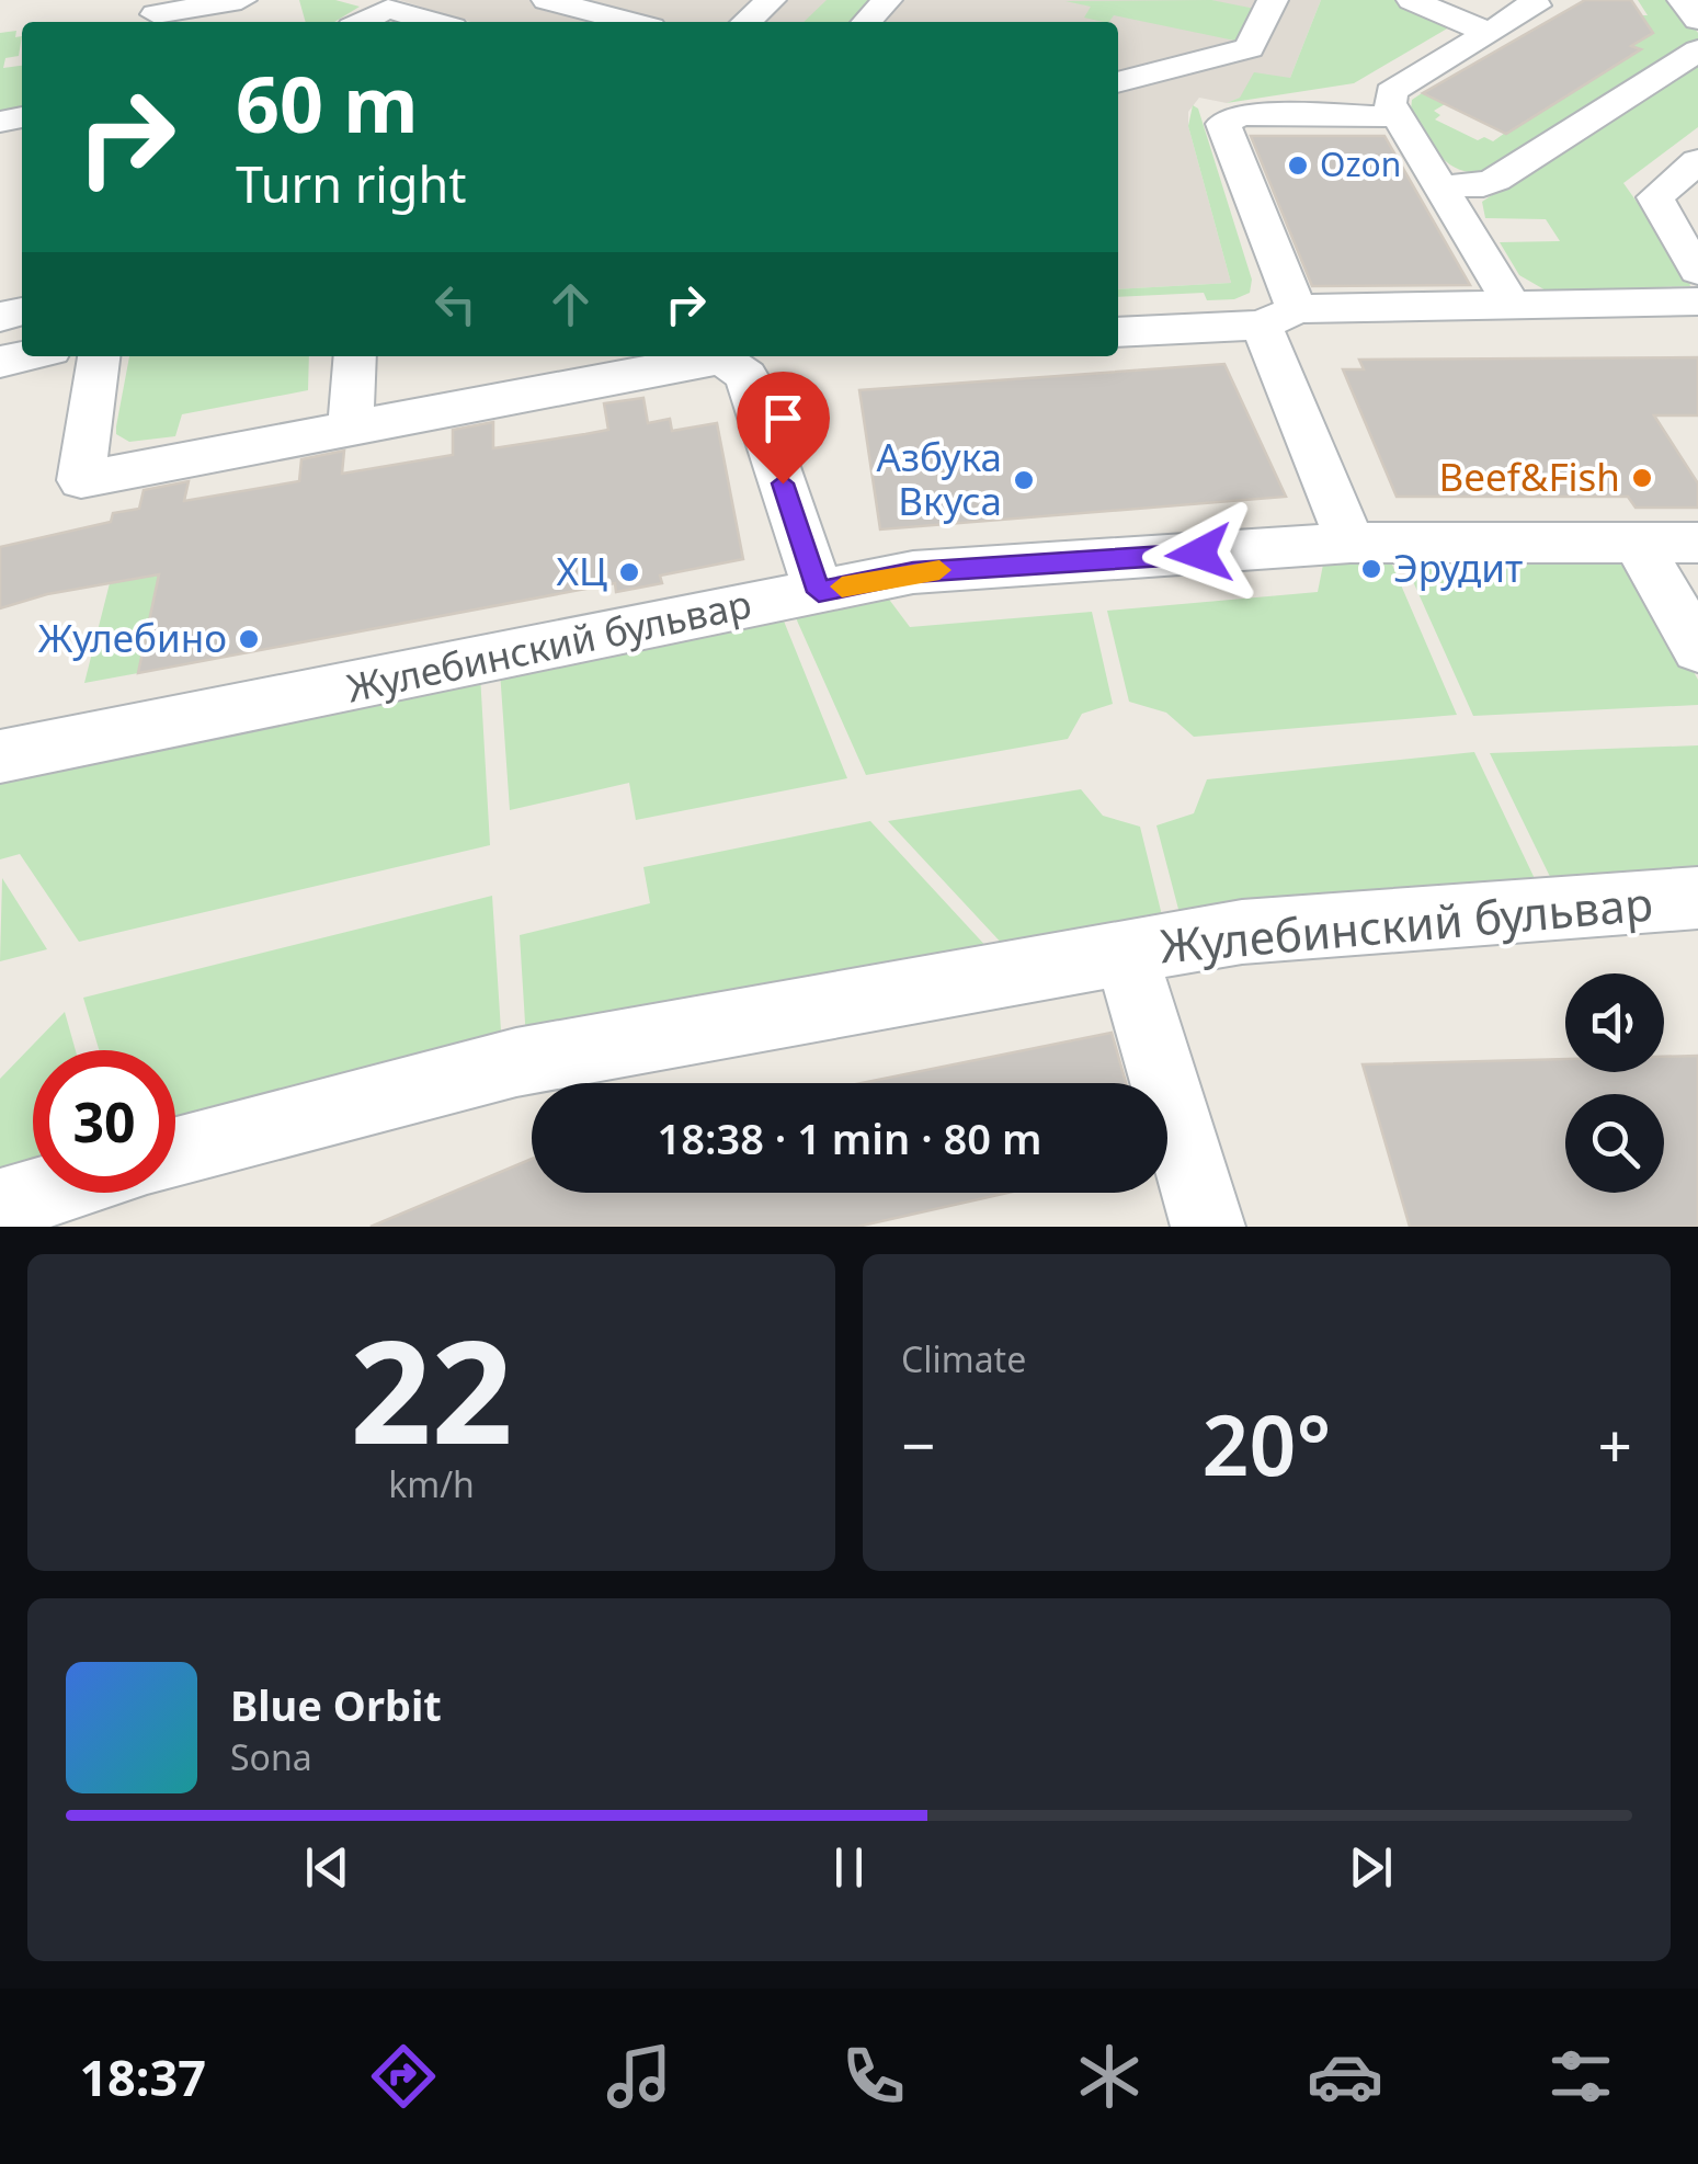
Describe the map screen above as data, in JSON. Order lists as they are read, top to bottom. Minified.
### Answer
{"streets":{"street":["Жулебинский бульвар"]},"places":["Ozon","Beef&Fish","Азбука Вкуса","Эрудит","ХЦ","Жулебино"],"page":{"turn":["60 m","Turn right"],"limit":"30","trip":"18:38 · 1 min · 80 m","tile":[["22","km/h"],"Climate"],"heat":["−","20°","+"],"song":["Blue Orbit","Sona"],"tabs":"18:37"}}
